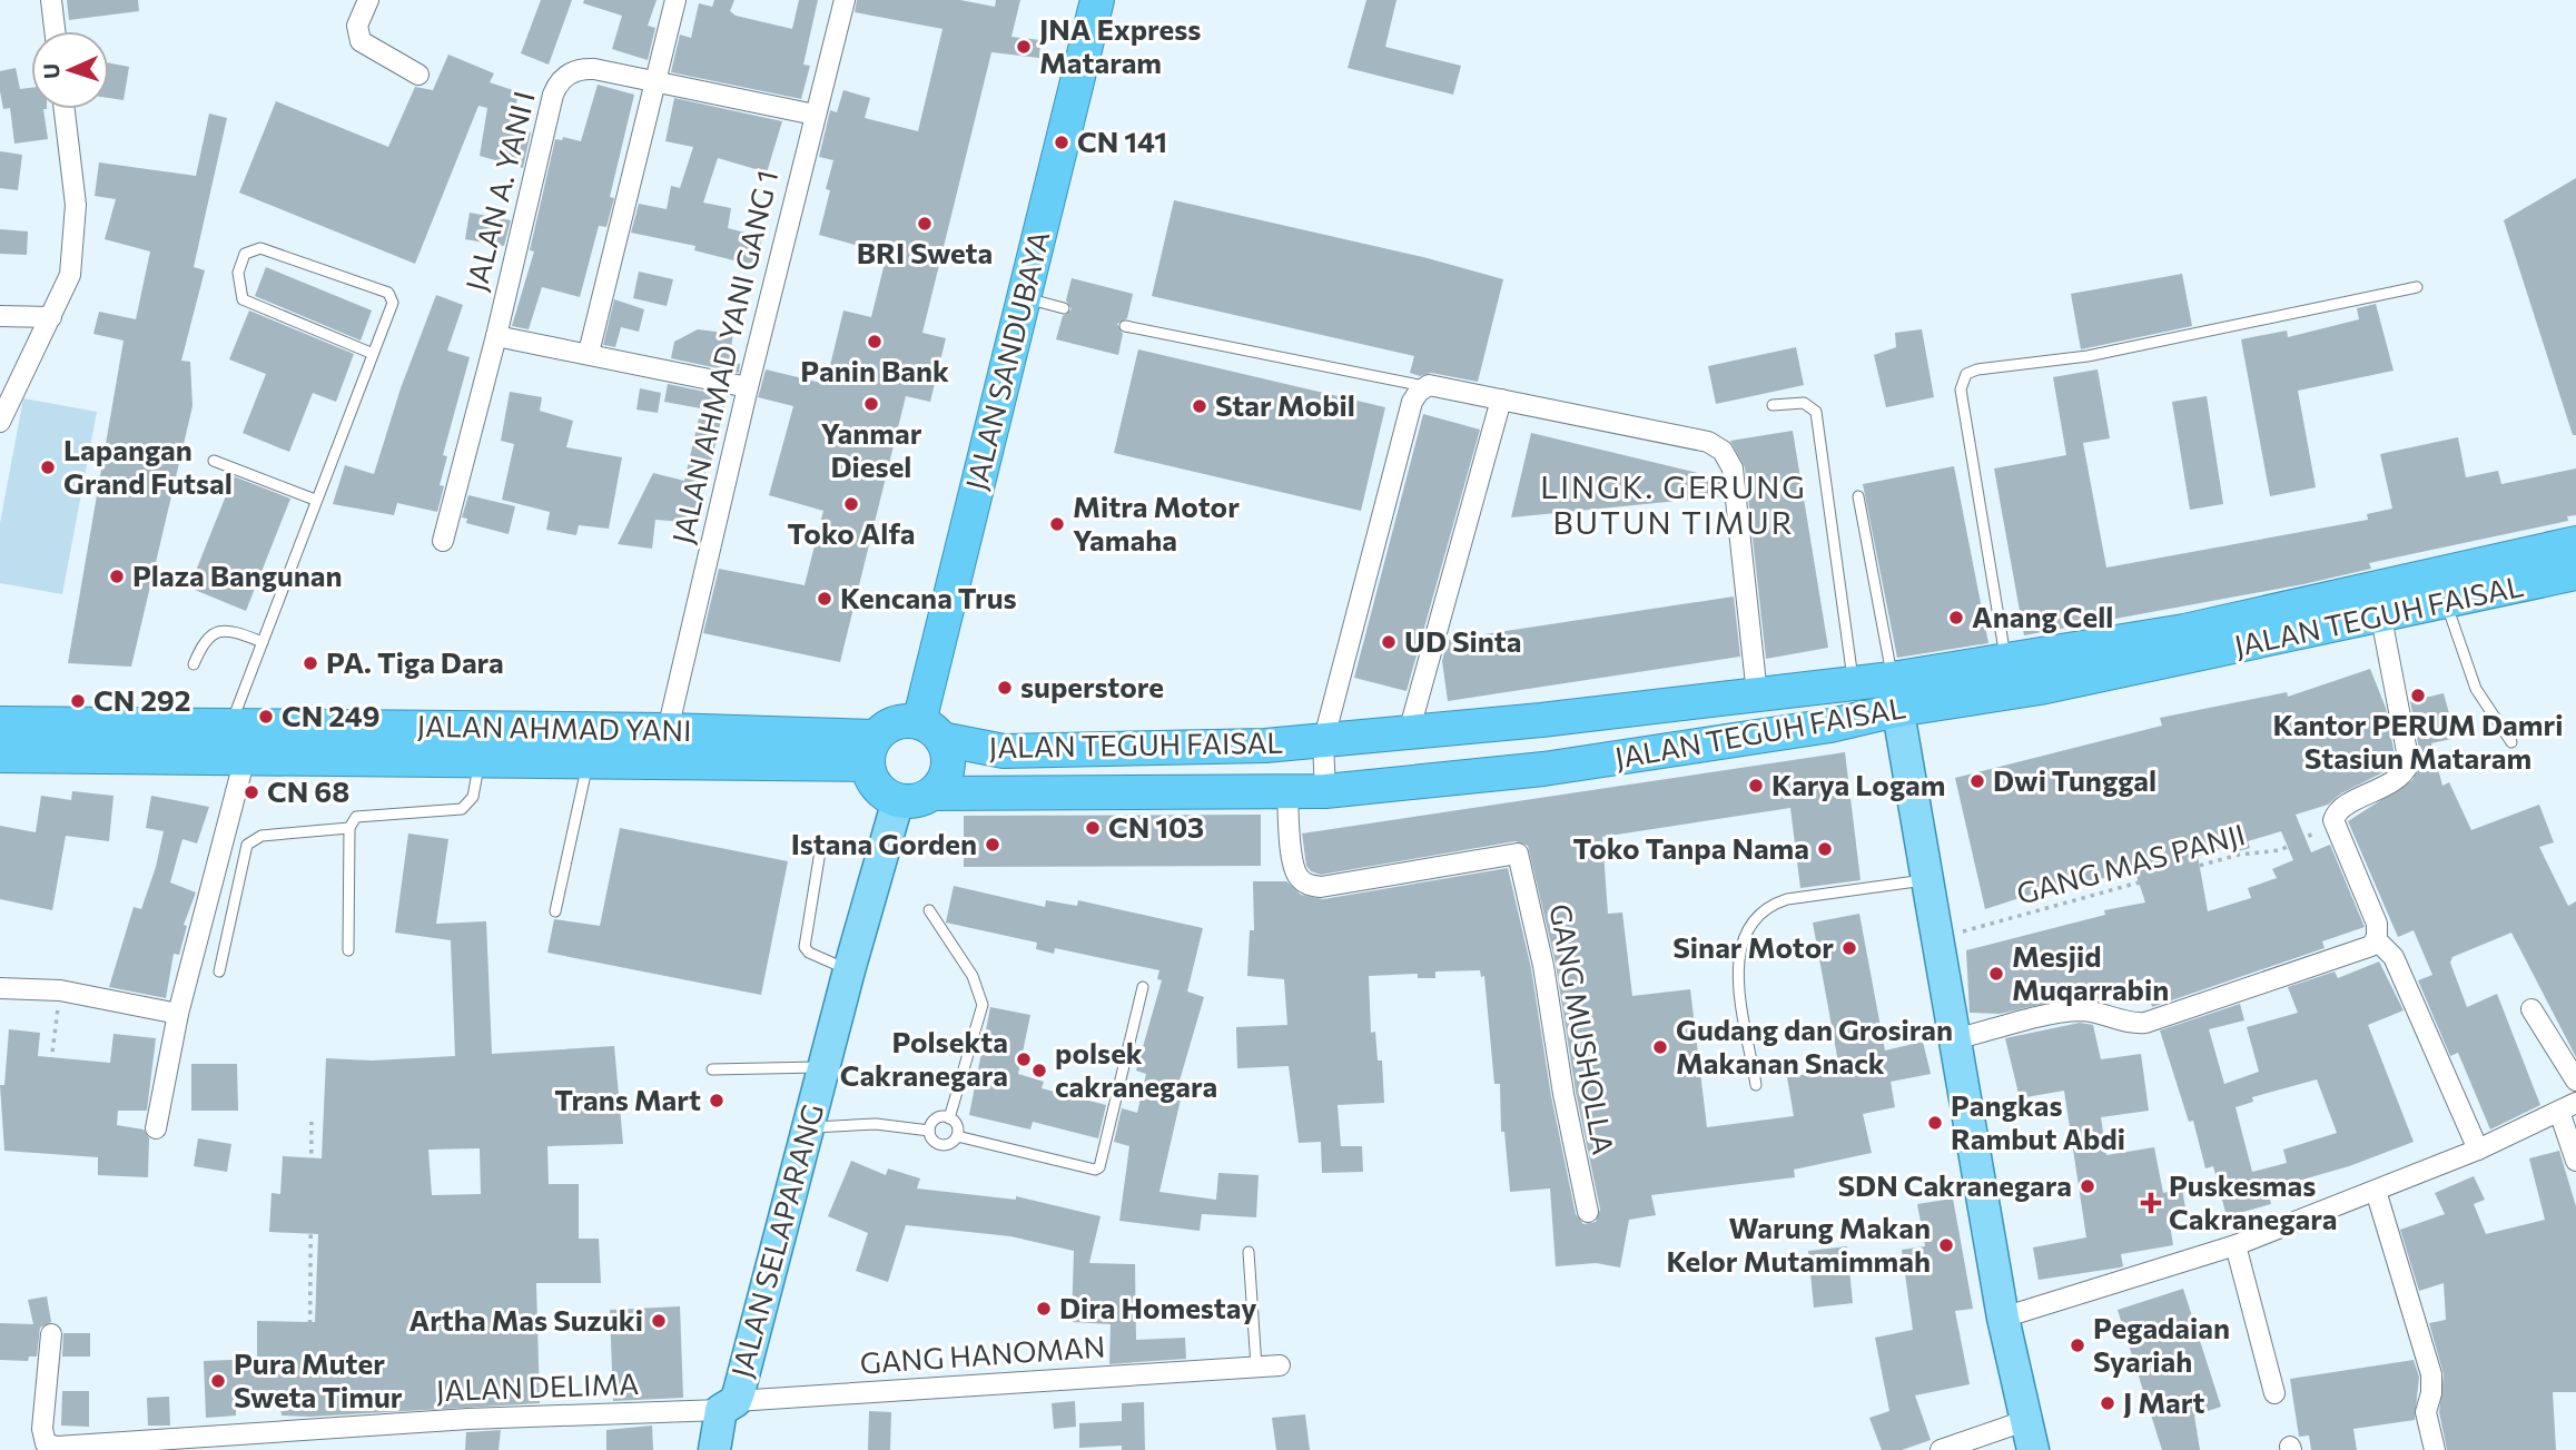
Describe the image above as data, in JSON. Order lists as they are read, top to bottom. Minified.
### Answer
{"streets":{"highway":["JALAN SANDUBAYA","JALAN TEGUH FAISAL","JALAN AHMAD YANI"],"main road":["JALAN SELAPARANG"],"street":["JALAN A. YANI I","JALAN AHMAD YANI GANG 1","GANG MUSHOLLA","GANG HANOMAN","JALAN DELIMA"],"path":["GANG MAS PANJI"]},"crossings":[["JALAN A. YANI I","JALAN AHMAD YANI GANG 1"],["JALAN AHMAD YANI GANG 1","JALAN AHMAD YANI"],["JALAN SANDUBAYA","JALAN TEGUH FAISAL"],["JALAN SANDUBAYA","JALAN AHMAD YANI"],["JALAN SANDUBAYA","JALAN SELAPARANG"],["JALAN TEGUH FAISAL","JALAN AHMAD YANI"],["JALAN TEGUH FAISAL","GANG MUSHOLLA"],["JALAN TEGUH FAISAL","JALAN SELAPARANG"],["JALAN AHMAD YANI","JALAN SELAPARANG"],["JALAN SELAPARANG","GANG HANOMAN"],["JALAN SELAPARANG","JALAN DELIMA"],["GANG HANOMAN","JALAN DELIMA"]],"districts":["LINGK. GERUNG BUTUN TIMUR"],"places":{"other":["JNA Express Mataram","CN 141","BRI Sweta","Panin Bank","Yanmar Diesel","Star Mobil","Lapangan Grand Futsal","Toko Alfa","Mitra Motor Yamaha","Plaza Bangunan","Kencana Trus","Anang Cell","UD Sinta","PA. Tiga Dara","superstore","Kantor PERUM Damri Stasiun Mataram","CN 292","CN 249","Dwi Tunggal","Karya Logam","CN 68","CN 103","Istana Gorden","Toko Tanpa Nama","Sinar Motor","Mesjid Muqarrabin","Gudang dan Grosiran Makanan Snack","Polsekta Cakranegara","polsek cakranegara","Trans Mart","Pangkas Rambut Abdi","SDN Cakranegara","Warung Makan Kelor Mutamimmah","Dira Homestay","Artha Mas Suzuki","Pegadaian Syariah","Pura Muter Sweta Timur","J Mart"],"health":["Puskesmas Cakranegara"]},"north":"left"}
